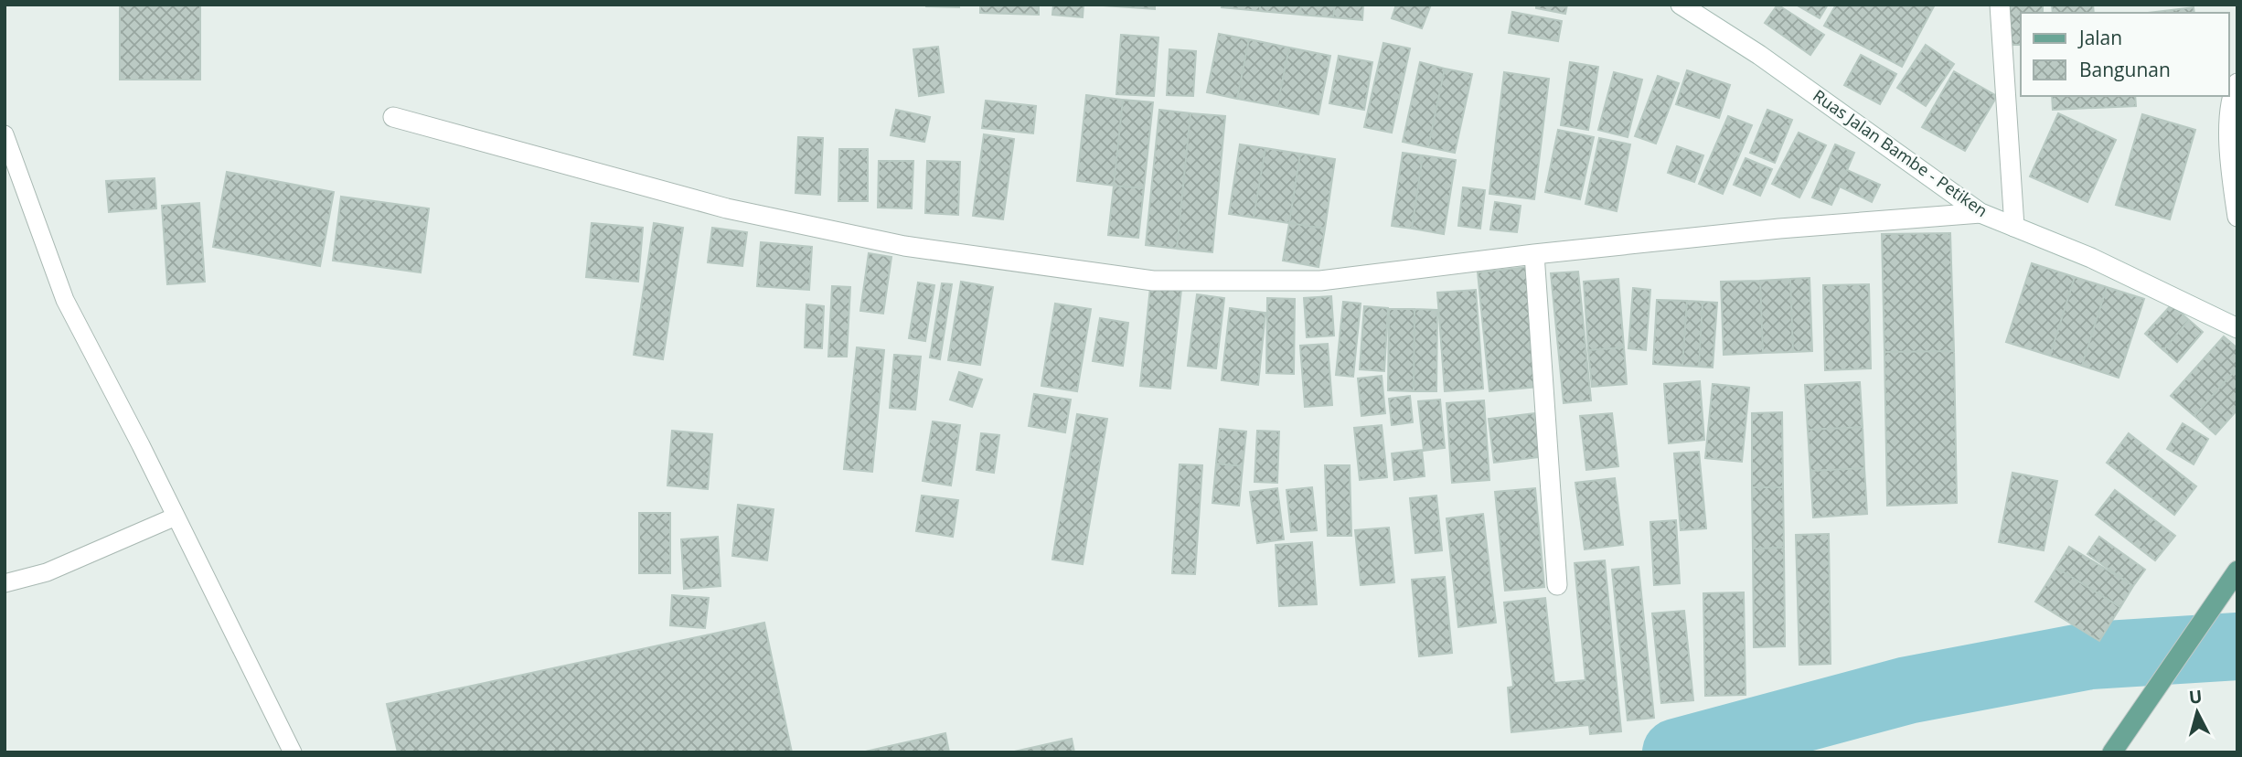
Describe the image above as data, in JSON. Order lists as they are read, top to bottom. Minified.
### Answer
{"streets":{"street":["Ruas Jalan Bambe - Petiken"]},"legend":["Jalan","Bangunan"],"north":"top"}
